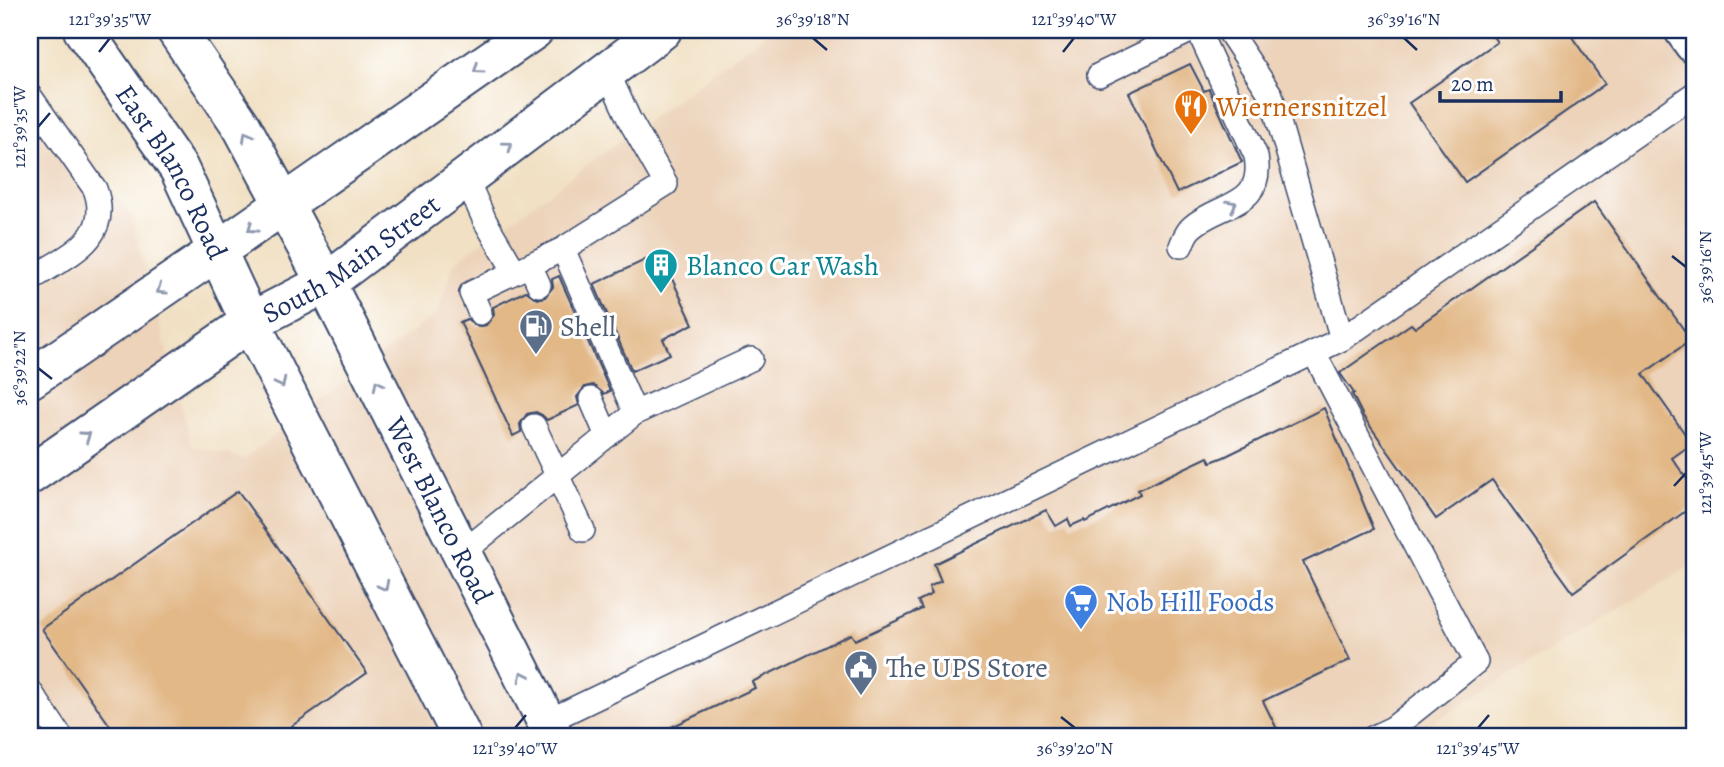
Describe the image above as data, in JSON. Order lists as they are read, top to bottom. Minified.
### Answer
{"streets":{"main road":["East Blanco Road","South Main Street","West Blanco Road"]},"crossings":[["East Blanco Road","South Main Street"],["South Main Street","West Blanco Road"]],"places":{"restaurant":["Wiernersnitzel"],"building":["Blanco Car Wash"],"fuel station":["Shell"],"supermarket":["Nob Hill Foods"],"public building":["The UPS Store"]},"scale_bar":"20 m","coordinates":["121°39'35\"W","36°39'18\"N","121°39'40\"W","36°39'16\"N","36°39'22\"N","121°39'45\"W","36°39'20\"N"]}
